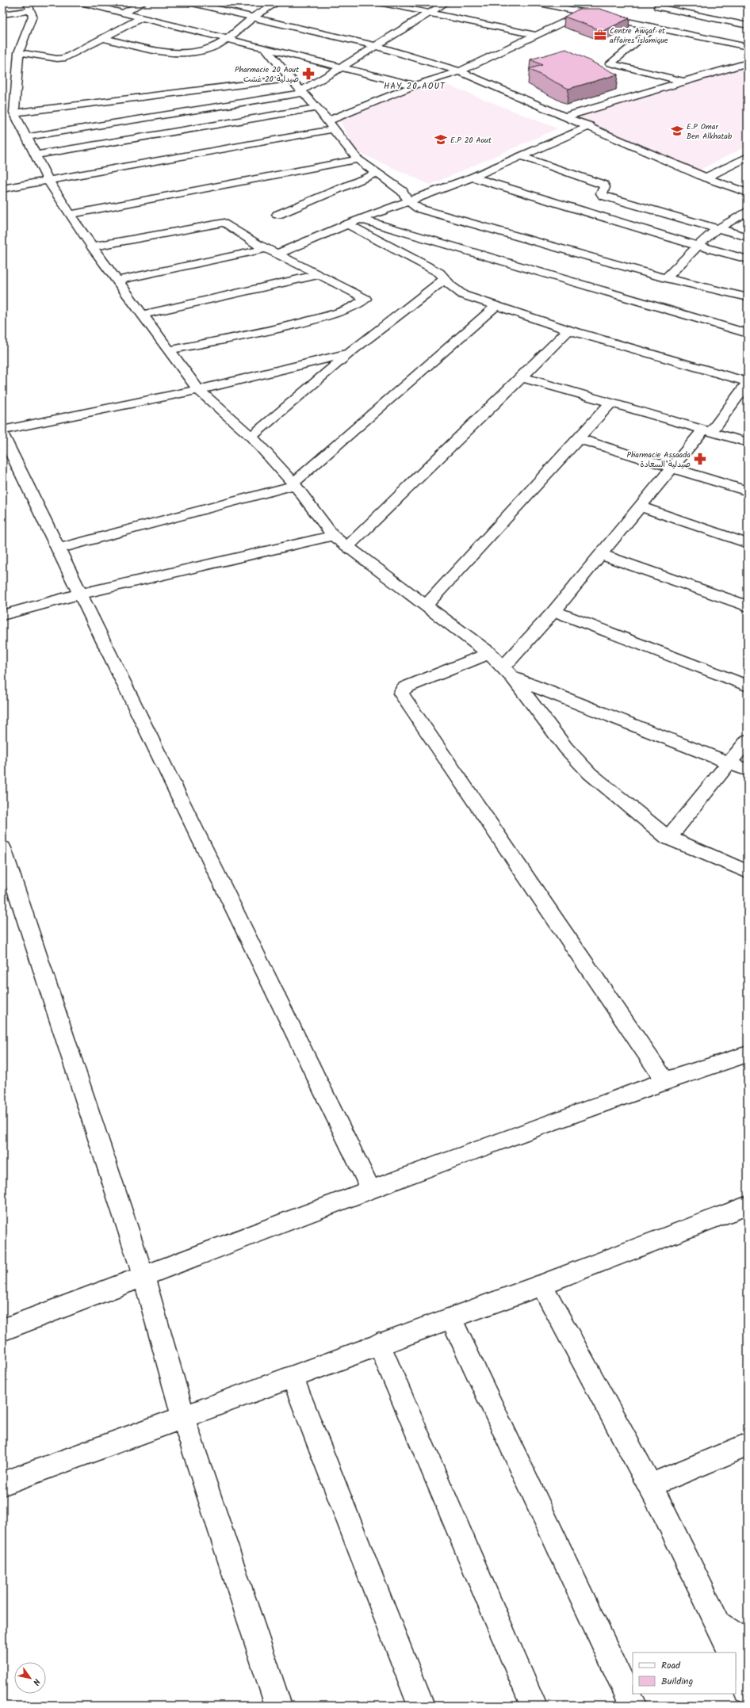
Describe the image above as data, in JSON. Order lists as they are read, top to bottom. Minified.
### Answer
{"districts":["HAY 20 AOUT"],"places":{"office":["Centre Awqaf et affaires islamique"],"pharmacy":["Pharmacie 20 Aout صيدلية 20 غشت","Pharmacie Assaada صيدلية السعادة"],"school or university":["E.P Omar Ben Alkhatab","E.P 20 Aout"]},"legend":["Road","Building"],"north":"bottom right"}
